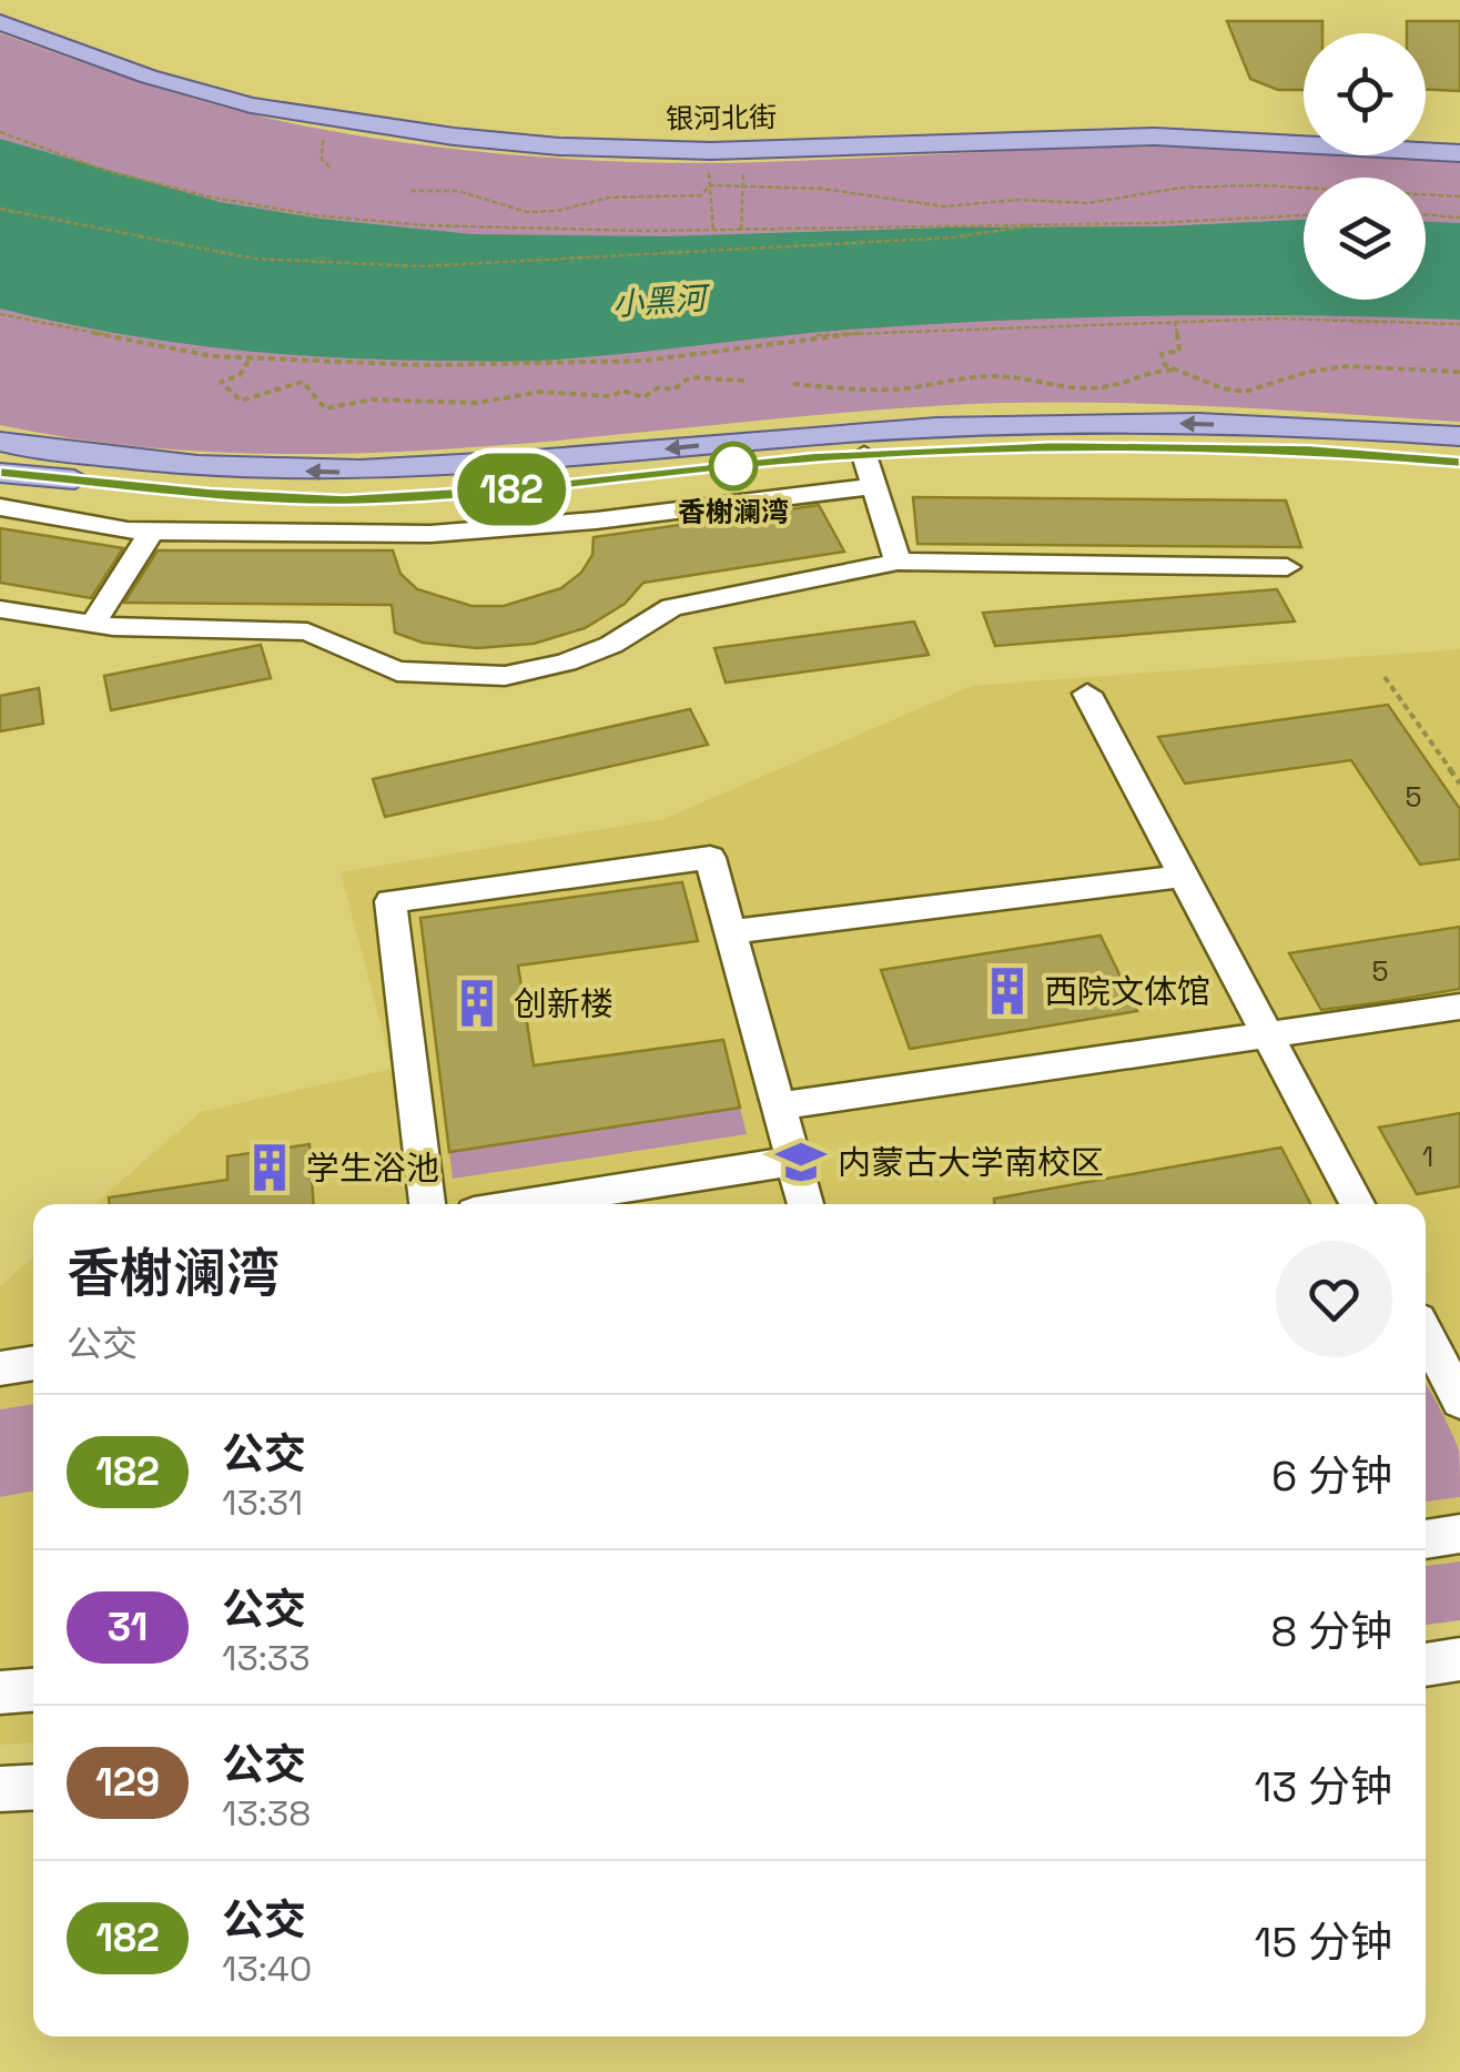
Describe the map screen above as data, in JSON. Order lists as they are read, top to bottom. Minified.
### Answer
{"streets":{"main road":["银河北街"]},"water":["小黑河"],"places":{"other":["香榭澜湾"],"building":["西院文体馆","创新楼","学生浴池"],"school or university":["内蒙古大学南校区"]},"lines":["bus line 182"],"house_numbers":["5","5","1"],"page":{"on_map":"182","heading":["香榭澜湾","公交"],"list":[{"mark":"182","name":"公交","note":"13:31","value":"6 分钟"},{"mark":"31","name":"公交","note":"13:33","value":"8 分钟"},{"mark":"129","name":"公交","note":"13:38","value":"13 分钟"},{"mark":"182","name":"公交","note":"13:40","value":"15 分钟"}]}}
